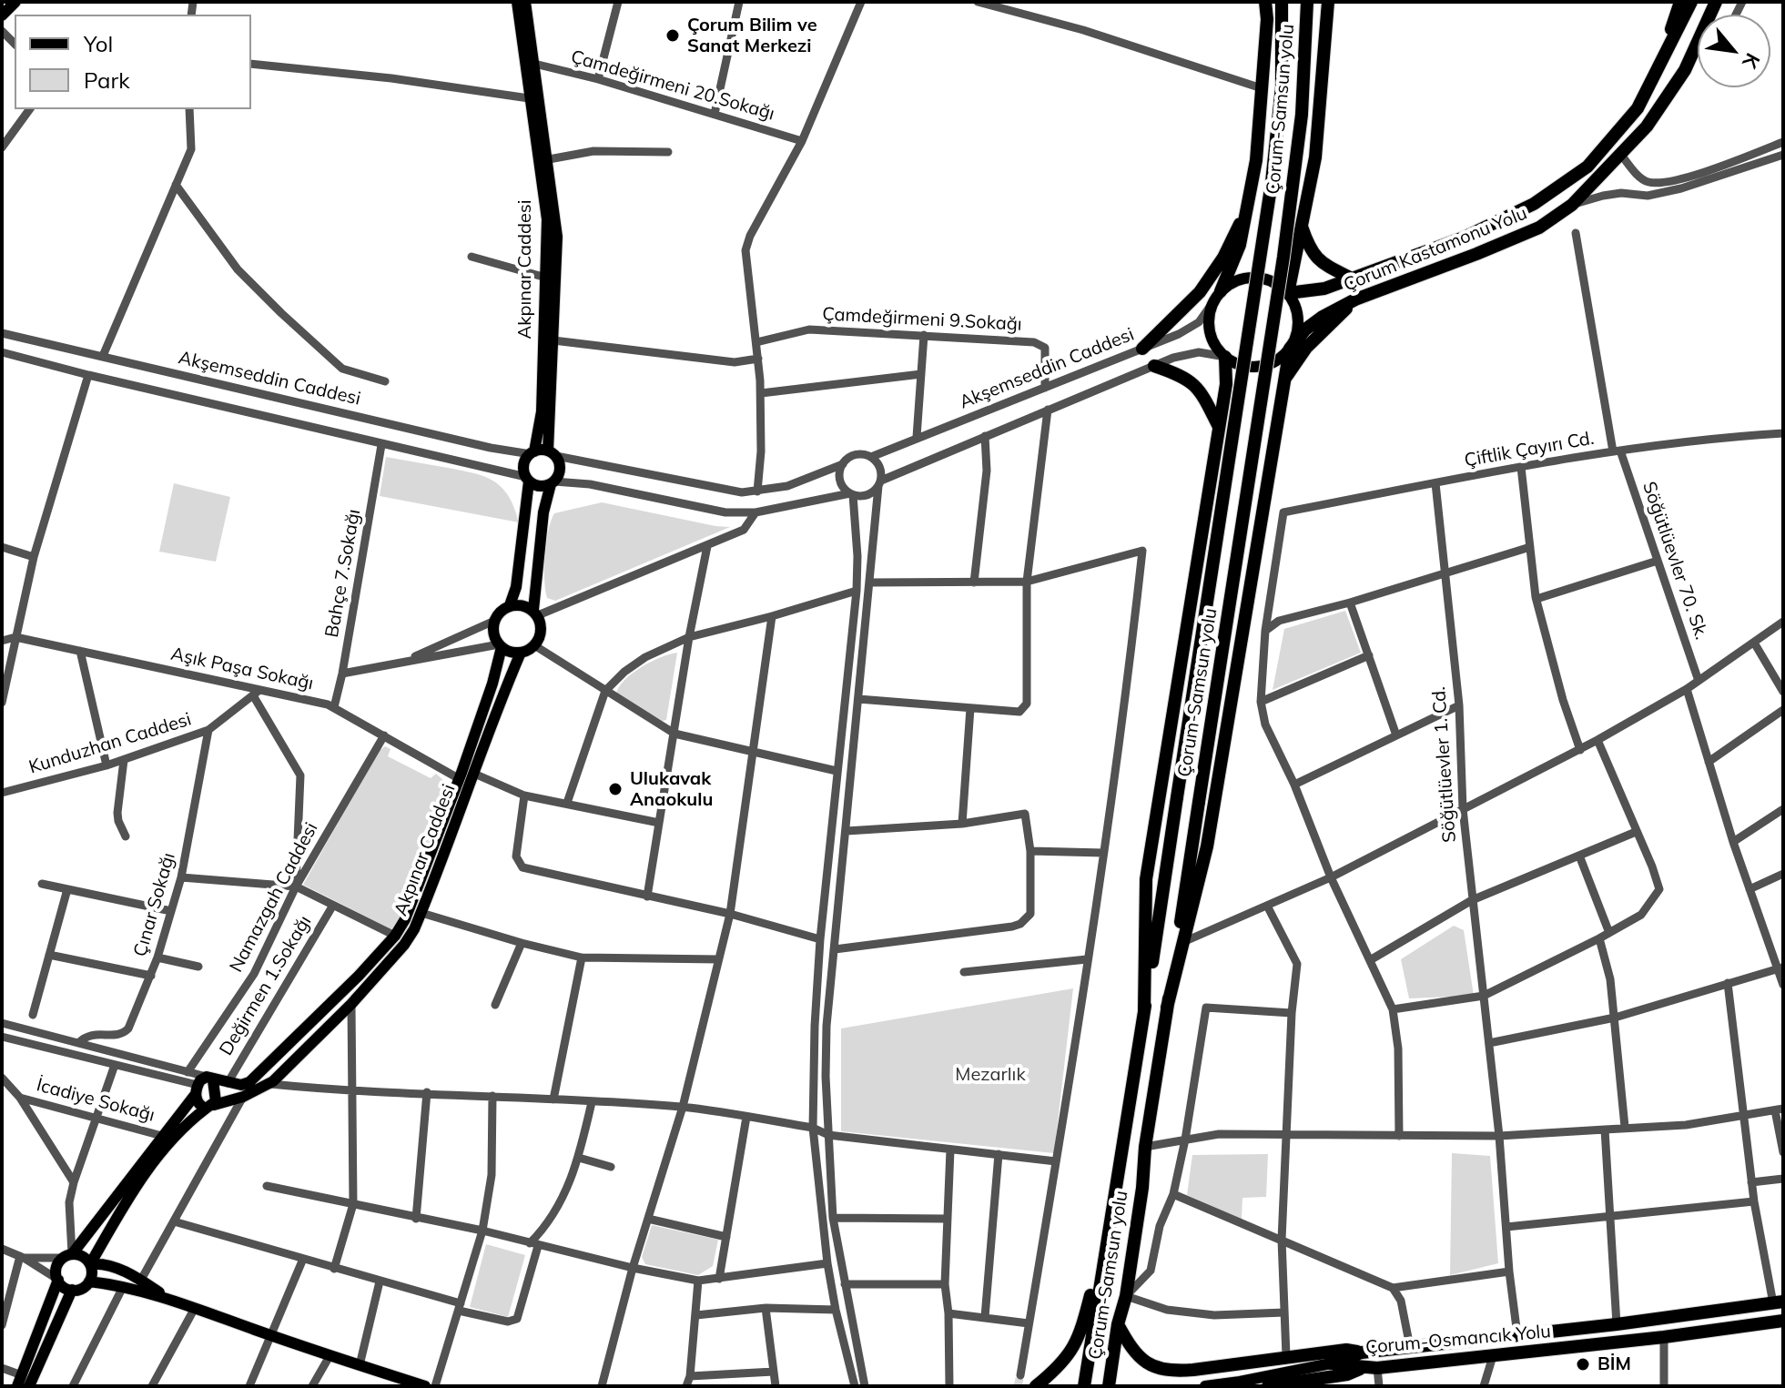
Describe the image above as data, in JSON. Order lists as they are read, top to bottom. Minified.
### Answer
{"streets":{"highway":["Çorum-Samsun yolu","Çorum Kastamonu Yolu","Çorum-Osmancık Yolu"],"main road":["Akpınar Caddesi"],"street":["Çamdeğirmeni 20.Sokağı","Çamdeğirmeni 9.Sokağı","Akşemseddin Caddesi","Çiftlik Çayırı Cd.","Söğütlüevler 70. Sk.","Bahçe 7.Sokağı","Aşık Paşa Sokağı","Kunduzhan Caddesi","Söğütlüevler 1. Cd.","Namazgah Caddesi","Çınar Sokağı","Değirmen 1.Sokağı","İcadiye Sokağı"]},"crossings":[["Çamdeğirmeni 20.Sokağı","Akpınar Caddesi"],["Çorum Kastamonu Yolu","Akşemseddin Caddesi"],["Akpınar Caddesi","Akşemseddin Caddesi"],["Akpınar Caddesi","Aşık Paşa Sokağı"],["Akpınar Caddesi","Değirmen 1.Sokağı"],["Çamdeğirmeni 9.Sokağı","Akşemseddin Caddesi"],["Akşemseddin Caddesi","Bahçe 7.Sokağı"],["Çiftlik Çayırı Cd.","Söğütlüevler 70. Sk."],["Çiftlik Çayırı Cd.","Söğütlüevler 1. Cd."],["Bahçe 7.Sokağı","Aşık Paşa Sokağı"],["Aşık Paşa Sokağı","Kunduzhan Caddesi"],["Aşık Paşa Sokağı","Namazgah Caddesi"],["Kunduzhan Caddesi","Çınar Sokağı"],["Söğütlüevler 1. Cd.","Çorum-Osmancık Yolu"]],"parks":["Mezarlık"],"places":["Çorum Bilim ve Sanat Merkezi","Ulukavak Anaokulu","BİM"],"legend":["Yol","Park"],"north":"bottom right"}
